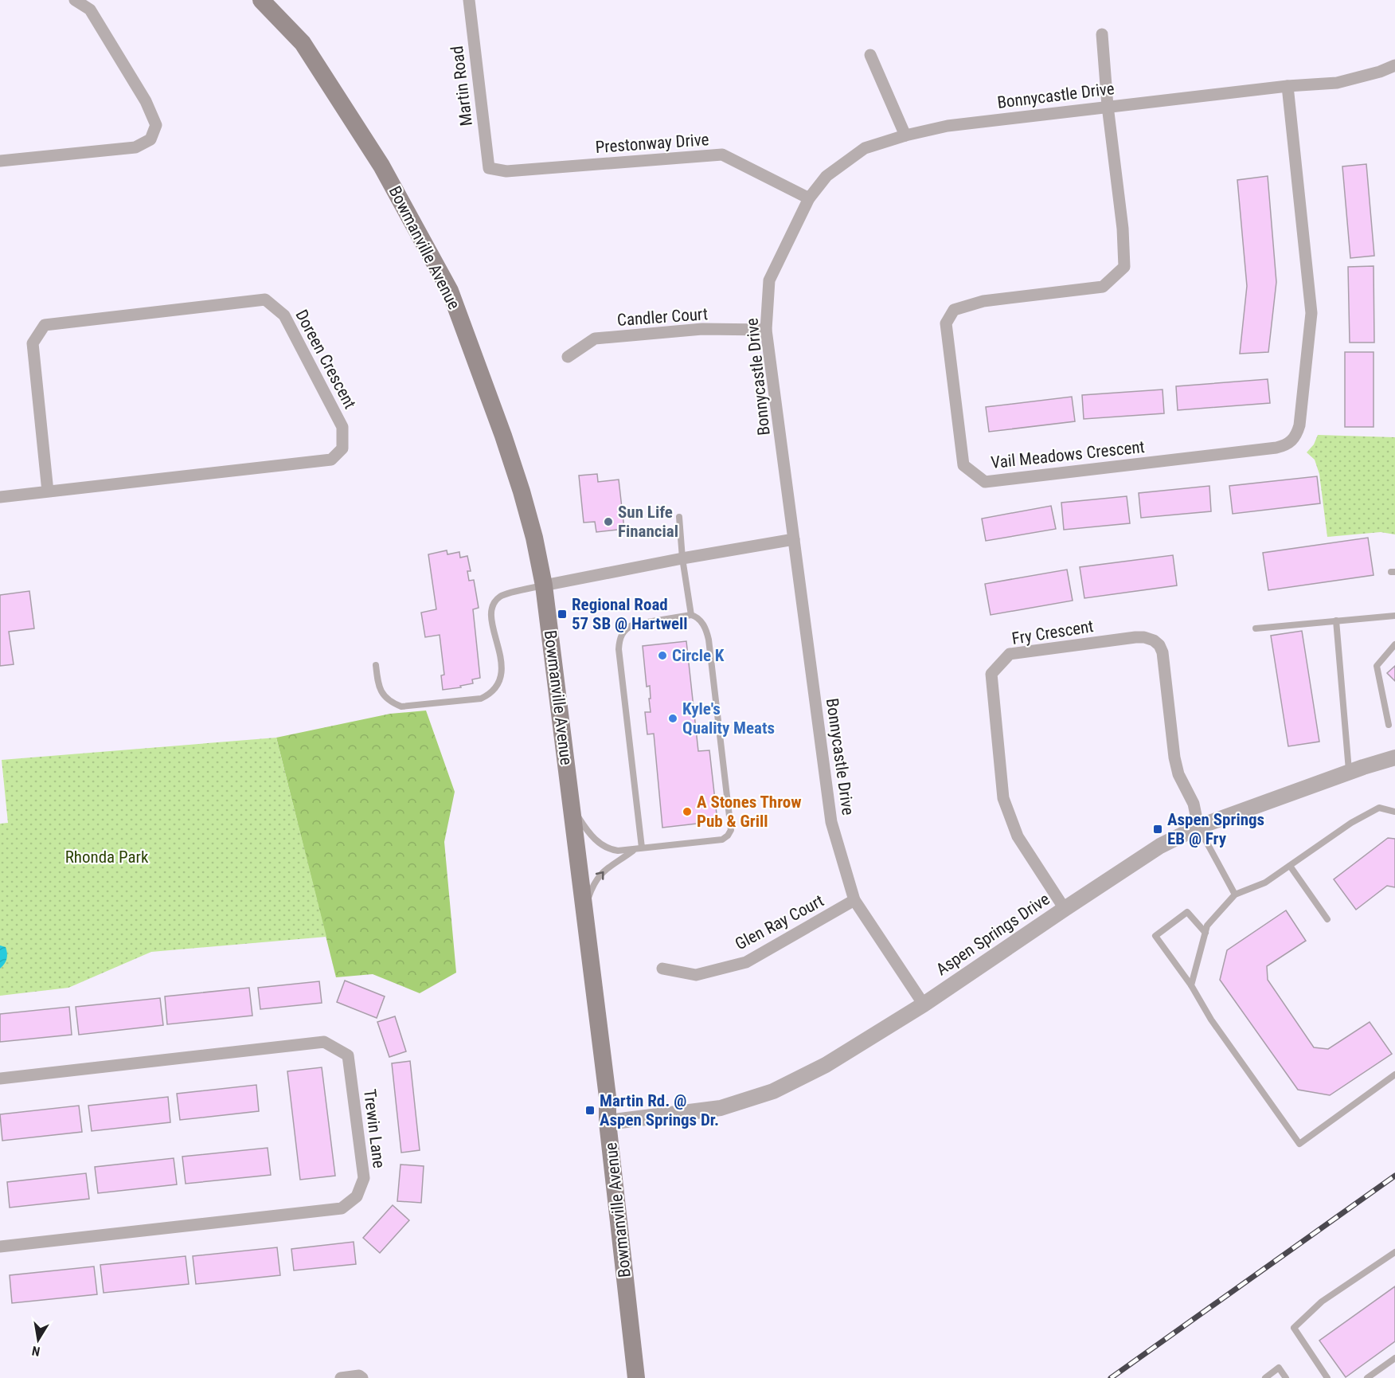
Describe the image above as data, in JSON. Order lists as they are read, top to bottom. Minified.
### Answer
{"streets":{"main road":["Bowmanville Avenue"],"street":["Martin Road","Bonnycastle Drive","Prestonway Drive","Candler Court","Doreen Crescent","Vail Meadows Crescent","Fry Crescent","Glen Ray Court","Aspen Springs Drive","Trewin Lane"]},"crossings":[["Martin Road","Prestonway Drive"],["Bonnycastle Drive","Prestonway Drive"],["Bonnycastle Drive","Candler Court"],["Bonnycastle Drive","Vail Meadows Crescent"],["Bonnycastle Drive","Glen Ray Court"],["Bonnycastle Drive","Aspen Springs Drive"],["Bowmanville Avenue","Aspen Springs Drive"],["Fry Crescent","Aspen Springs Drive"]],"parks":["Rhonda Park"],"places":{"other":["Sun Life Financial","Circle K","Kyle's Quality Meats","A Stones Throw Pub & Grill"],"transit":["Regional Road 57 SB @ Hartwell","Aspen Springs EB @ Fry","Martin Rd. @ Aspen Springs Dr."]},"north":"bottom"}
